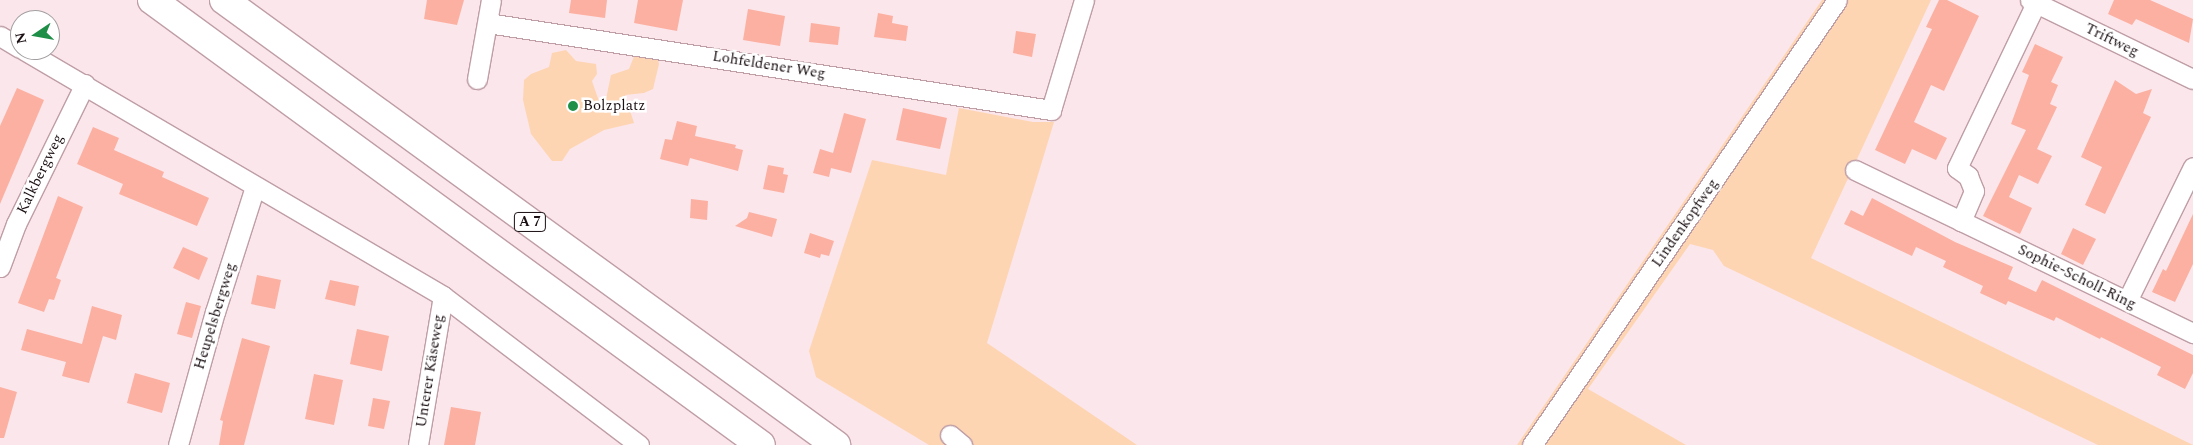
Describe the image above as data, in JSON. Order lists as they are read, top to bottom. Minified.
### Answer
{"streets":{"highway":["A 7"],"street":["Triftweg","Lohfeldener Weg","Kalkbergweg","Lindenkopfweg","Sophie-Scholl-Ring","Heupelsbergweg","Unterer Käseweg"]},"places":["Bolzplatz"],"north":"left"}
